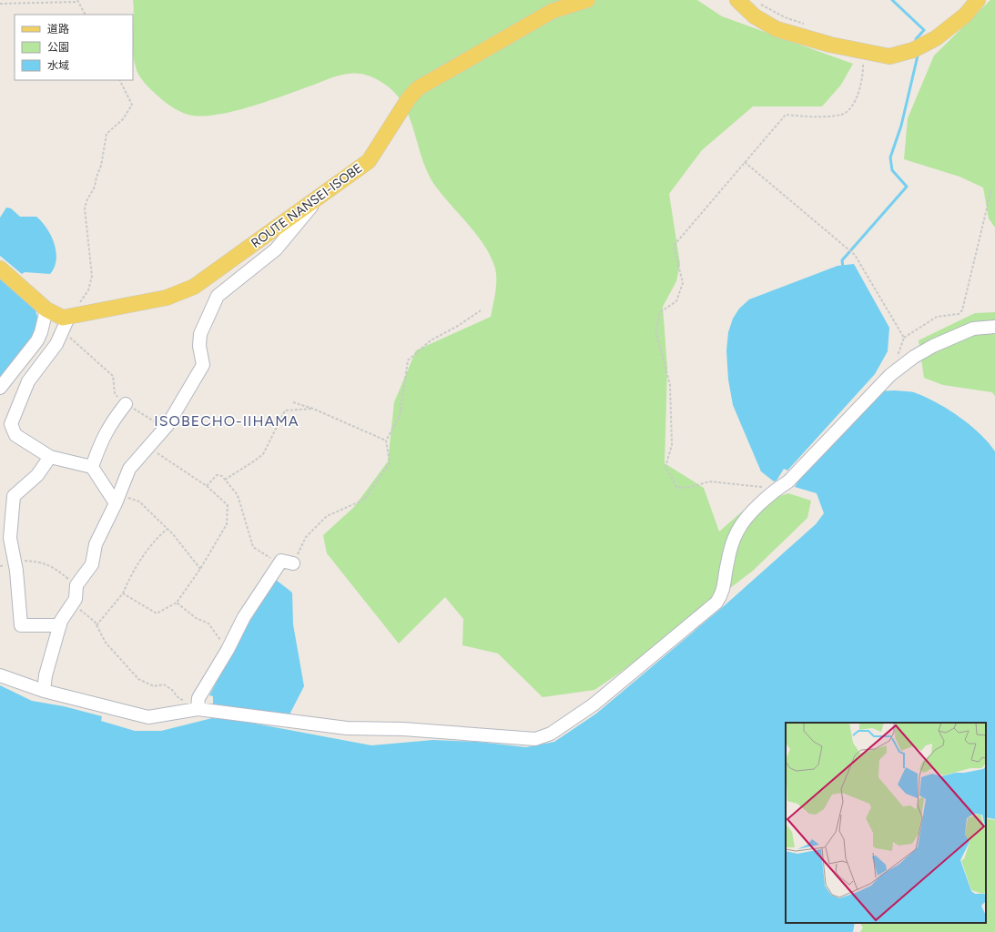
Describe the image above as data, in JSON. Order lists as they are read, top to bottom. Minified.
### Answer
{"streets":{"main road":["ROUTE NANSEI-ISOBE"]},"districts":["ISOBECHO-IIHAMA"],"legend":["道路","公園","水域"]}
